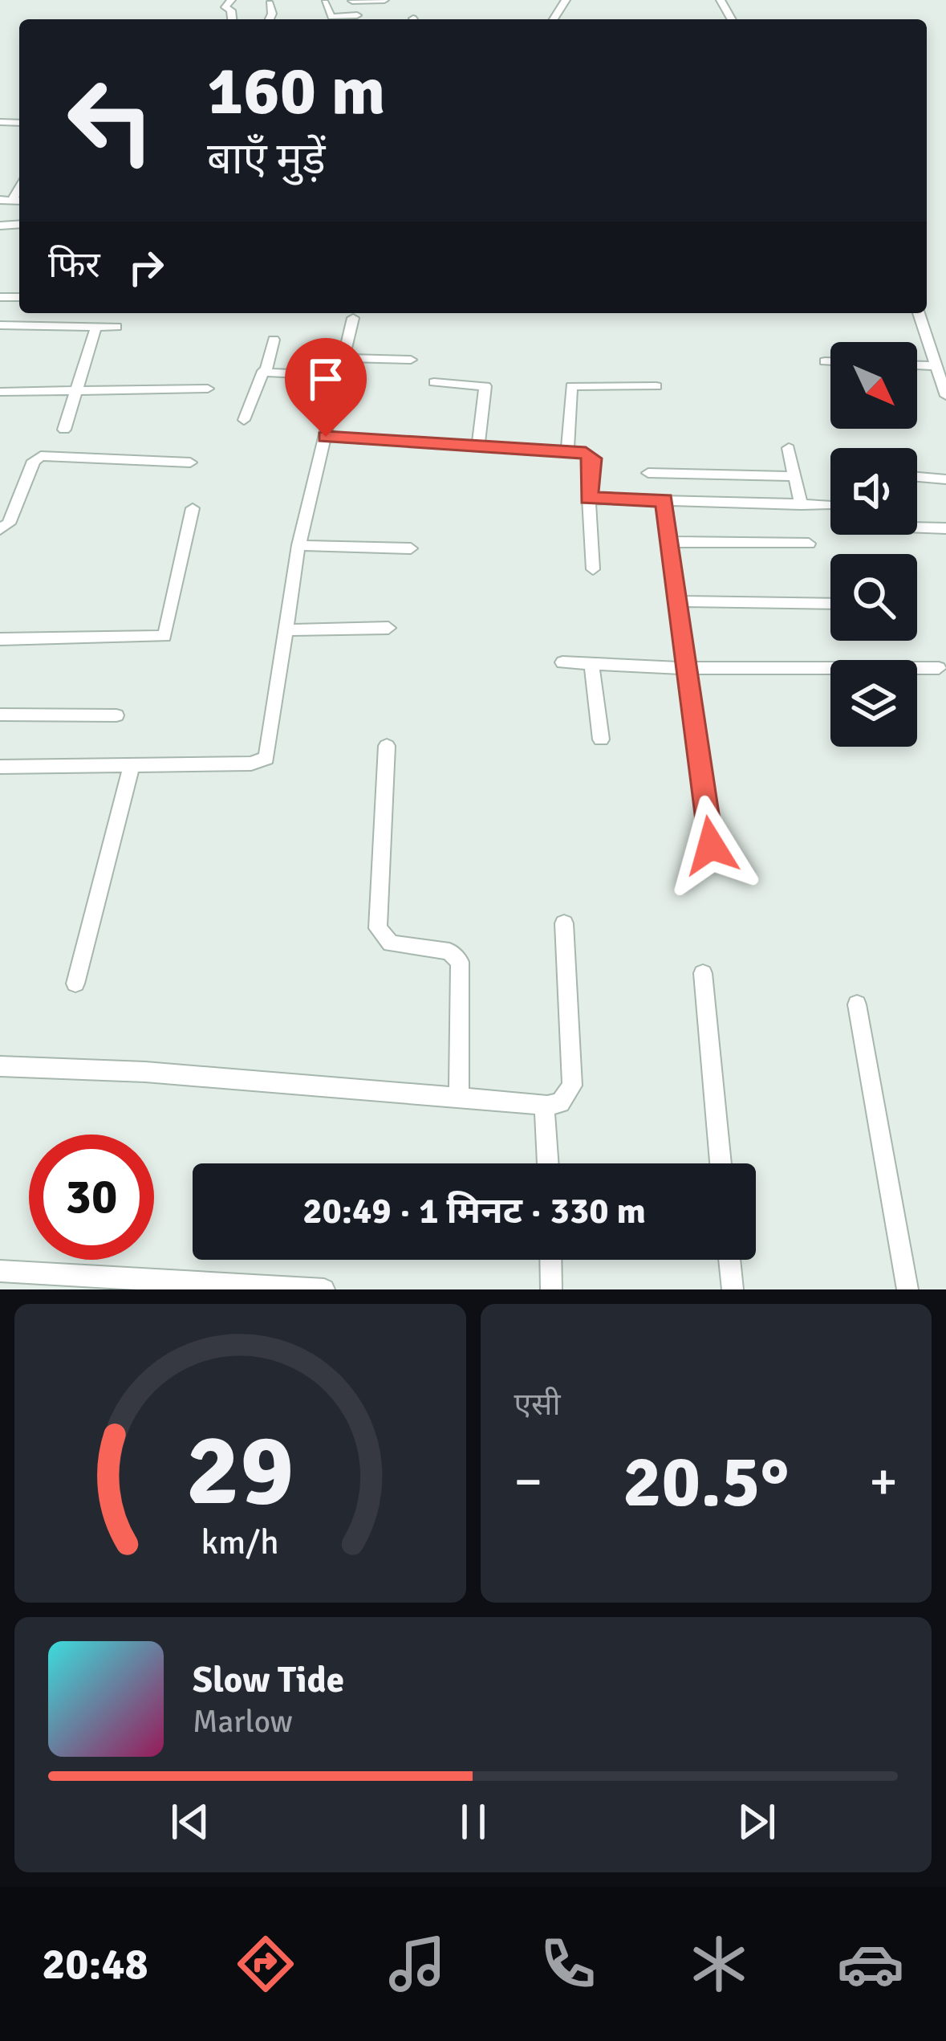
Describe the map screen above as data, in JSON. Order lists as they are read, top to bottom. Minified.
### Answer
{"north":"bottom right","page":{"turn":["160 m","बाएँ मुड़ें"],"then":"फिर","limit":"30","trip":"20:49 · 1 मिनट · 330 m","tile":"एसी","heat":["−","20.5°","+"],"song":["Slow Tide","Marlow"],"tabs":"20:48","gauge":["29","km/h"]}}
